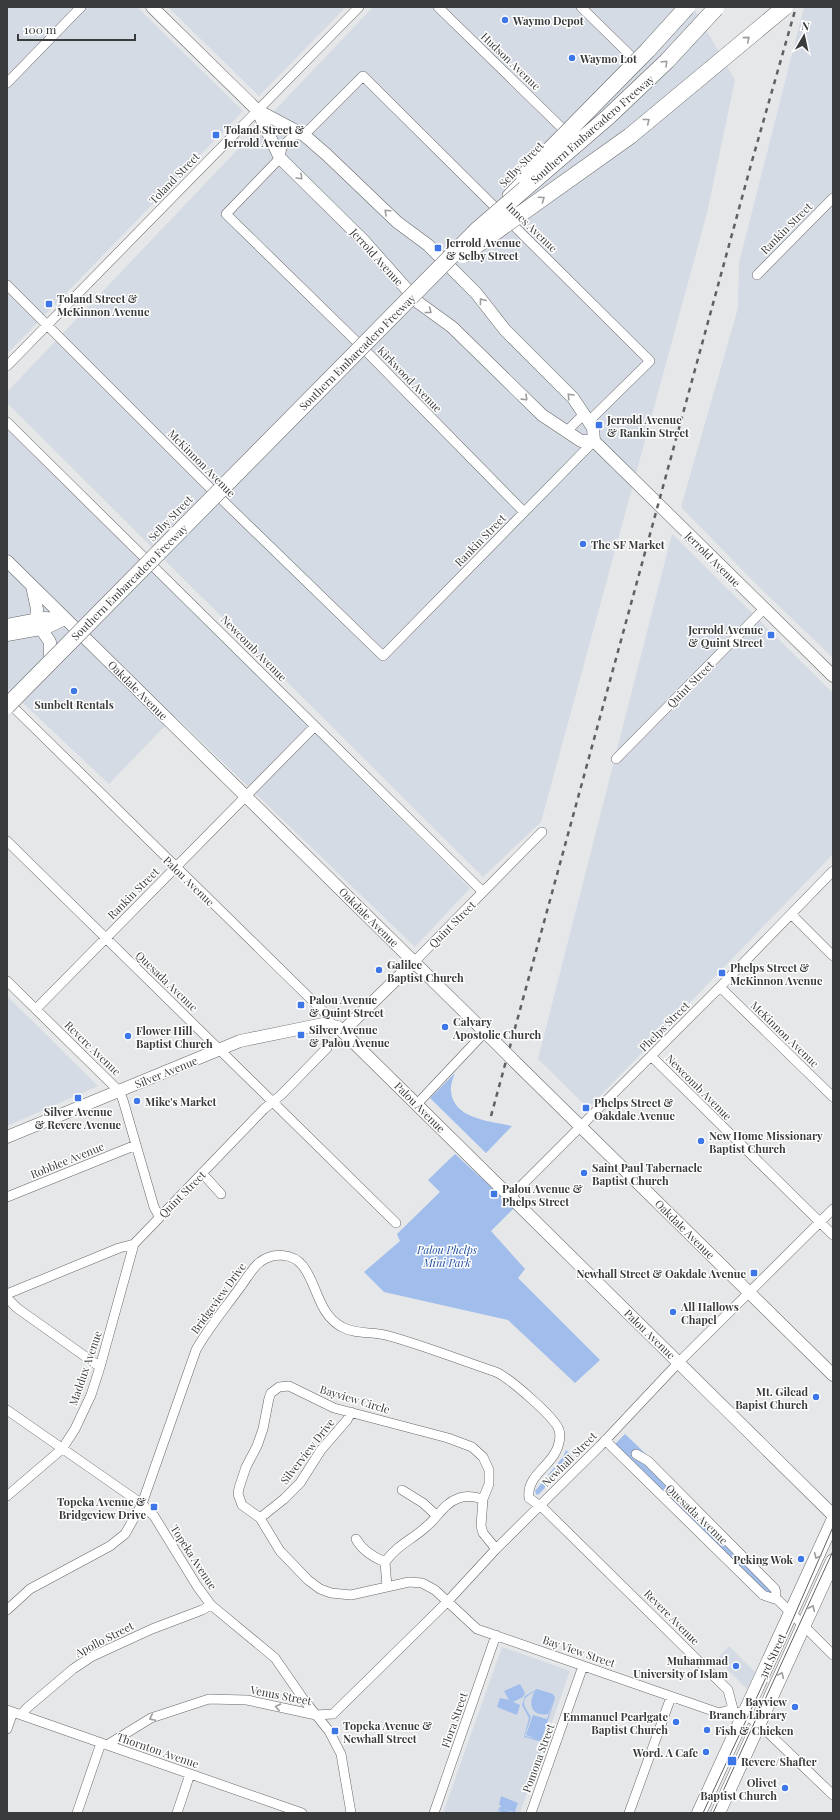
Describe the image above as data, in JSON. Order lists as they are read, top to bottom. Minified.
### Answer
{"streets":{"highway":["Southern Embarcadero Freeway"],"main road":["3rd Street"],"street":["Hudson Avenue","Selby Street","Toland Street","Innes Avenue","Rankin Street","Jerrold Avenue","Kirkwood Avenue","McKinnon Avenue","Newcomb Avenue","Quint Street","Oakdale Avenue","Palou Avenue","Quesada Avenue","Phelps Street","Revere Avenue","Silver Avenue","Robblee Avenue","Bridgeview Drive","Maddux Avenue","Bayview Circle","Silverview Drive","Newhall Street","Topeka Avenue","Apollo Street","Bay View Street","Venus Street","Flora Street","Thornton Avenue","Pomona Street"]},"crossings":[["Hudson Avenue","Selby Street"],["Southern Embarcadero Freeway","Selby Street"],["Southern Embarcadero Freeway","Palou Avenue"],["Selby Street","Innes Avenue"],["Selby Street","Jerrold Avenue"],["Selby Street","McKinnon Avenue"],["Selby Street","Newcomb Avenue"],["Selby Street","Oakdale Avenue"],["Selby Street","Palou Avenue"],["Toland Street","Jerrold Avenue"],["Toland Street","McKinnon Avenue"],["Innes Avenue","Jerrold Avenue"],["Rankin Street","Jerrold Avenue"],["Rankin Street","Kirkwood Avenue"],["Rankin Street","McKinnon Avenue"],["Rankin Street","Newcomb Avenue"],["Rankin Street","Oakdale Avenue"],["Rankin Street","Palou Avenue"],["Rankin Street","Quesada Avenue"],["Rankin Street","Revere Avenue"],["Jerrold Avenue","Kirkwood Avenue"],["Jerrold Avenue","Quint Street"],["McKinnon Avenue","Phelps Street"],["Newcomb Avenue","Quint Street"],["Newcomb Avenue","Phelps Street"],["Newcomb Avenue","Newhall Street"],["Quint Street","Oakdale Avenue"],["Quint Street","Palou Avenue"],["Quint Street","Quesada Avenue"],["Quint Street","Revere Avenue"],["Quint Street","Maddux Avenue"],["Oakdale Avenue","Phelps Street"],["Oakdale Avenue","Newhall Street"],["Palou Avenue","Phelps Street"],["Palou Avenue","Silver Avenue"],["Palou Avenue","Newhall Street"],["Quesada Avenue","Silver Avenue"],["Quesada Avenue","Newhall Street"],["Quesada Avenue","3rd Street"],["Revere Avenue","Silver Avenue"],["Revere Avenue","Robblee Avenue"],["Revere Avenue","Bridgeview Drive"],["Revere Avenue","Newhall Street"],["Revere Avenue","Bay View Street"],["Revere Avenue","3rd Street"],["Bridgeview Drive","Newhall Street"],["Bridgeview Drive","Topeka Avenue"],["Maddux Avenue","Topeka Avenue"],["Bayview Circle","Silverview Drive"],["Bayview Circle","Newhall Street"],["Bayview Circle","Bay View Street"],["Newhall Street","Topeka Avenue"],["Newhall Street","Bay View Street"],["Newhall Street","Venus Street"],["Topeka Avenue","Apollo Street"],["Topeka Avenue","Venus Street"],["Apollo Street","Thornton Avenue"],["Bay View Street","3rd Street"],["Bay View Street","Flora Street"],["Bay View Street","Pomona Street"],["Venus Street","Thornton Avenue"]],"one_way":["Venus Street"],"parks":["Palou Phelps Mini Park"],"places":{"other":["Waymo Depot","Waymo Lot","The SF Market","Sunbelt Rentals","Galilee Baptist Church","Calvary Apostolic Church","Flower Hill Baptist Church","Mike's Market","New Home Missionary Baptist Church","Saint Paul Tabernacle Baptist Church","All Hallows Chapel","Mt. Gilead Bapist Church","Peking Wok","Muhammad University of Islam","Bayview Branch Library","Emmanuel Pearlgate Baptist Church","Fish & Chicken","Word. A Cafe","Olivet Baptist Church"],"transit":["Toland Street & Jerrold Avenue","Jerrold Avenue & Selby Street","Toland Street & McKinnon Avenue","Jerrold Avenue & Rankin Street","Jerrold Avenue & Quint Street","Phelps Street & McKinnon Avenue","Palou Avenue & Quint Street","Silver Avenue & Palou Avenue","Silver Avenue & Revere Avenue","Phelps Street & Oakdale Avenue","Palou Avenue & Phelps Street","Newhall Street & Oakdale Avenue","Topeka Avenue & Bridgeview Drive","Topeka Avenue & Newhall Street","Revere/Shafter"]},"scale_bar":"100 m","north":"top"}
